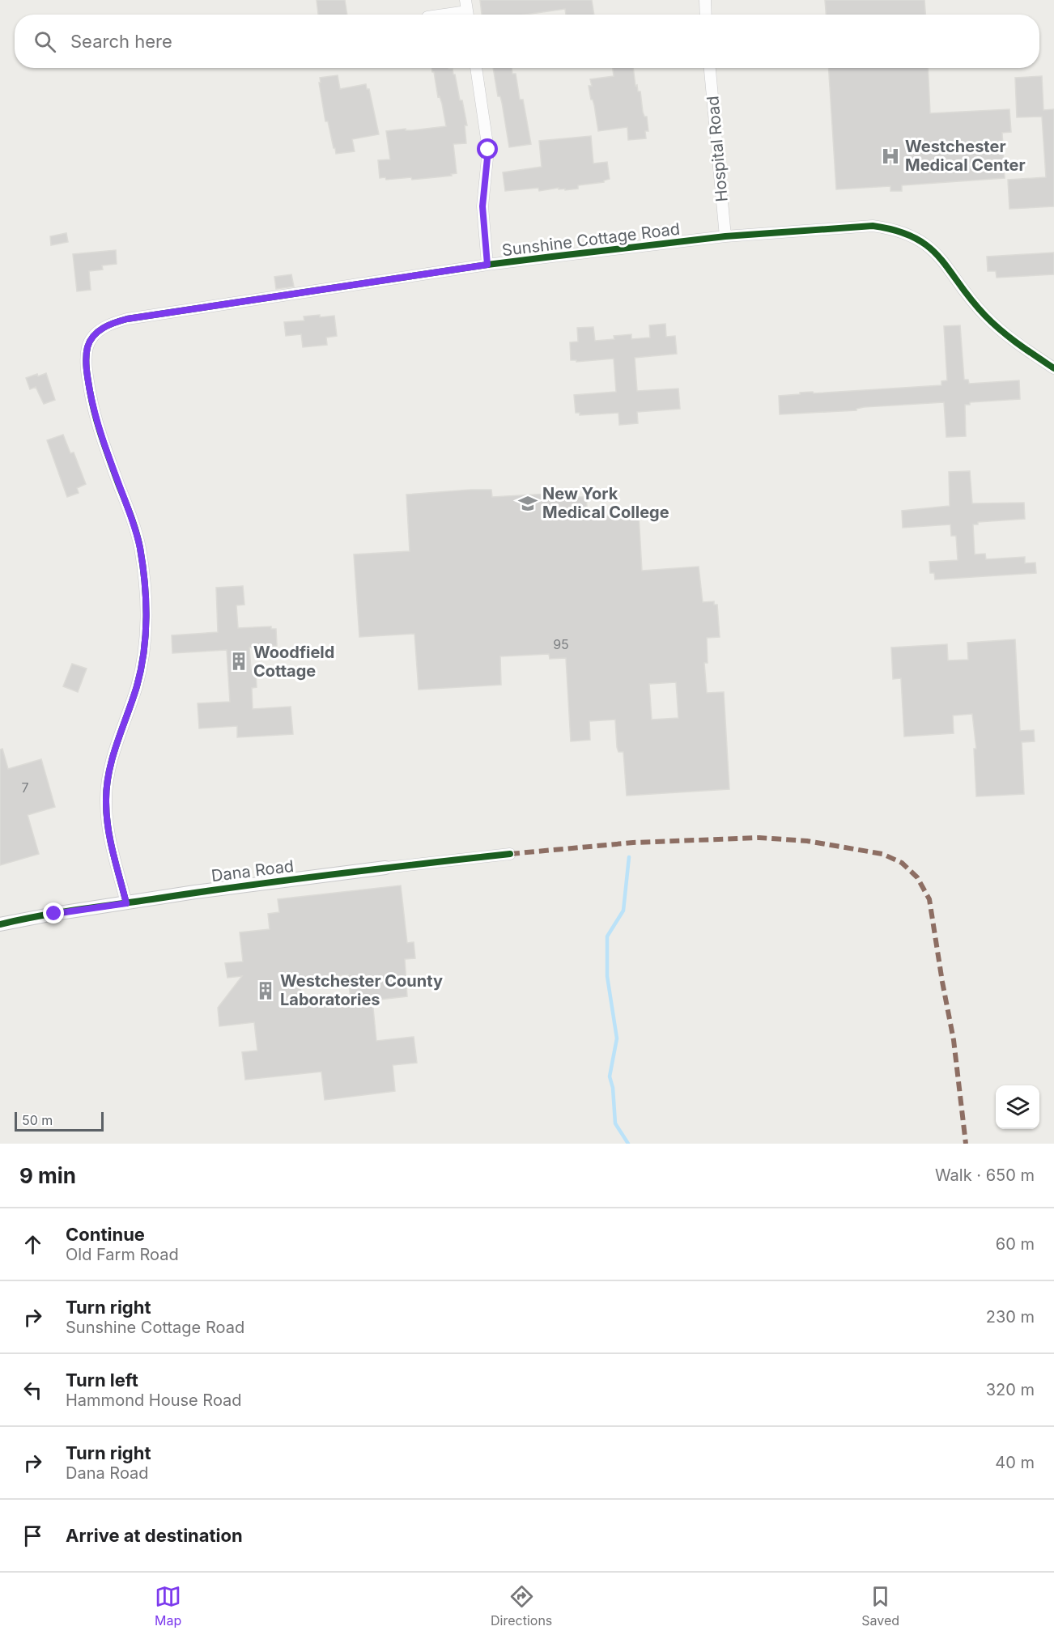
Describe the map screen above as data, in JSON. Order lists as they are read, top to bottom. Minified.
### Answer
{"streets":{"street":["Hospital Road","Sunshine Cottage Road","Dana Road"]},"crossings":[["Hospital Road","Sunshine Cottage Road"],["Sunshine Cottage Road","Dana Road"]],"places":{"hospital":["Westchester Medical Center"],"school or university":["New York Medical College"],"building":["Woodfield Cottage","Westchester County Laboratories"]},"house_numbers":["95","7"],"scale_bar":"50 m","page":{"search":"Search here","scale":"50 m","heading":["9 min","Walk · 650 m"],"list":[["Continue","Old Farm Road","60 m"],["Turn right","Sunshine Cottage Road","230 m"],["Turn left","Hammond House Road","320 m"],["Turn right","Dana Road","40 m"],"Arrive at destination"],"nav":["Map","Directions","Saved"]}}
